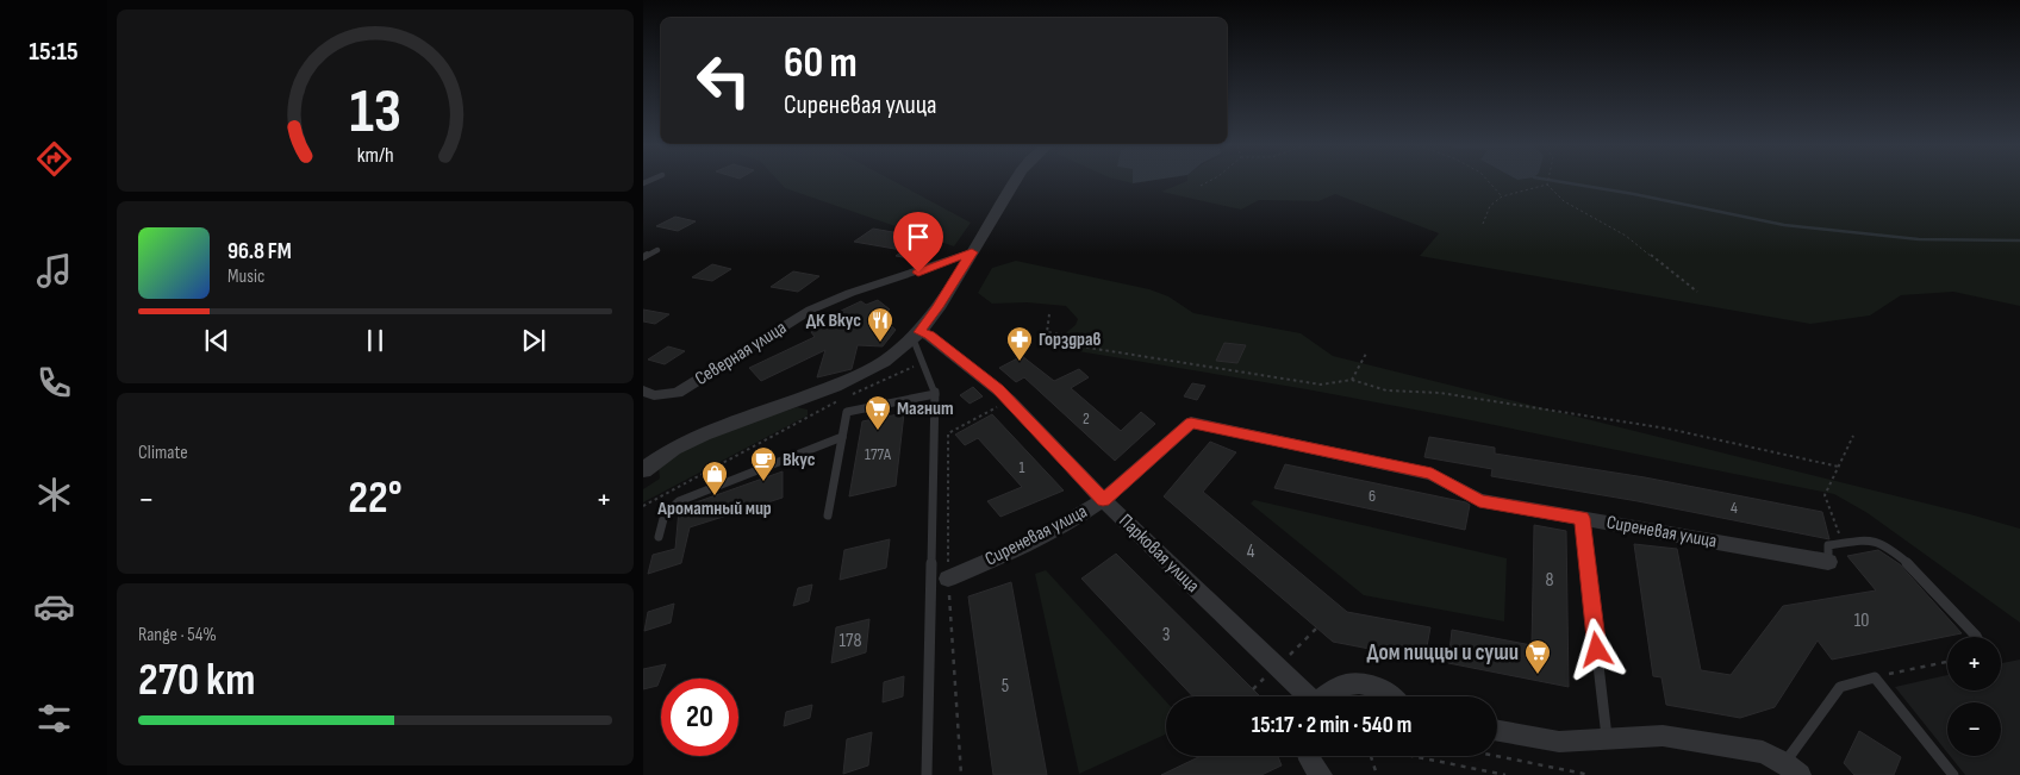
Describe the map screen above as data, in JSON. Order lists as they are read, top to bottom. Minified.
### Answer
{"streets":{"street":["Северная улица","Сиреневая улица","Парковая улица"]},"crossings":[["Сиреневая улица","Парковая улица"]],"places":{"restaurant":["ДК Вкус"],"pharmacy":["Горздрав"],"supermarket":["Магнит","Дом пиццы и суши"],"cafe":["Вкус"],"shop":["Ароматный мир"]},"house_numbers":["2","177А","1","6","4","4","8","10","3","178","5"],"page":{"tabs":"15:15","turn":["60 m","Сиреневая улица"],"song":["96.8 FM","Music"],"tile":["Climate",["Range · 54%","270 km"]],"heat":["−","22°","+"],"map_buttons":["+","−"],"limit":"20","trip":"15:17 · 2 min · 540 m","gauge":["13","km/h"]}}
